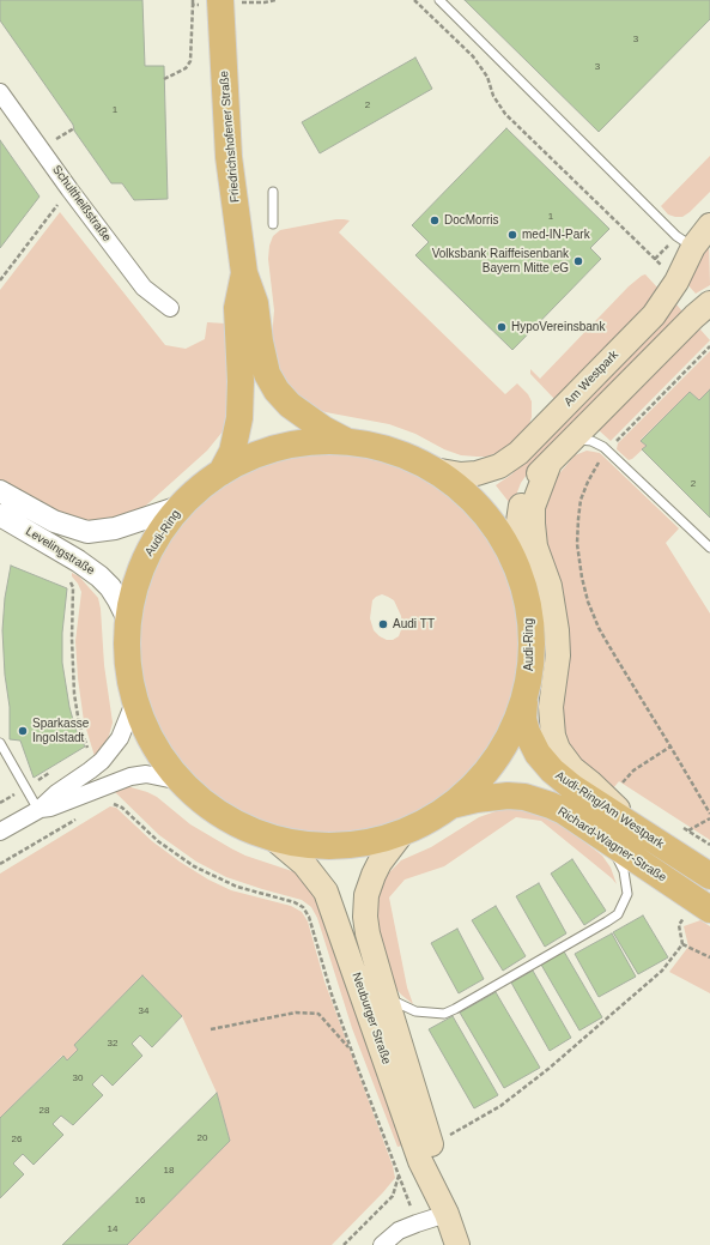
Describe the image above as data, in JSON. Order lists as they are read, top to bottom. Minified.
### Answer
{"streets":{"main road":["Friedrichshofener Straße","Am Westpark","Audi-Ring","Audi-Ring/Am Westpark","Richard-Wagner-Straße","Neuburger Straße"],"street":["Schultheißstraße","Levelingstraße"]},"crossings":[["Friedrichshofener Straße","Audi-Ring"],["Am Westpark","Audi-Ring"],["Audi-Ring","Levelingstraße"],["Audi-Ring","Audi-Ring/Am Westpark"],["Audi-Ring","Richard-Wagner-Straße"],["Audi-Ring","Neuburger Straße"]],"places":["DocMorris","med-IN-Park","Volksbank Raiffeisenbank Bayern Mitte eG","HypoVereinsbank","Audi TT","Sparkasse Ingolstadt"],"house_numbers":["3","3","2","1","1","2","34","32","30","28","20","26","18","16","14"]}
